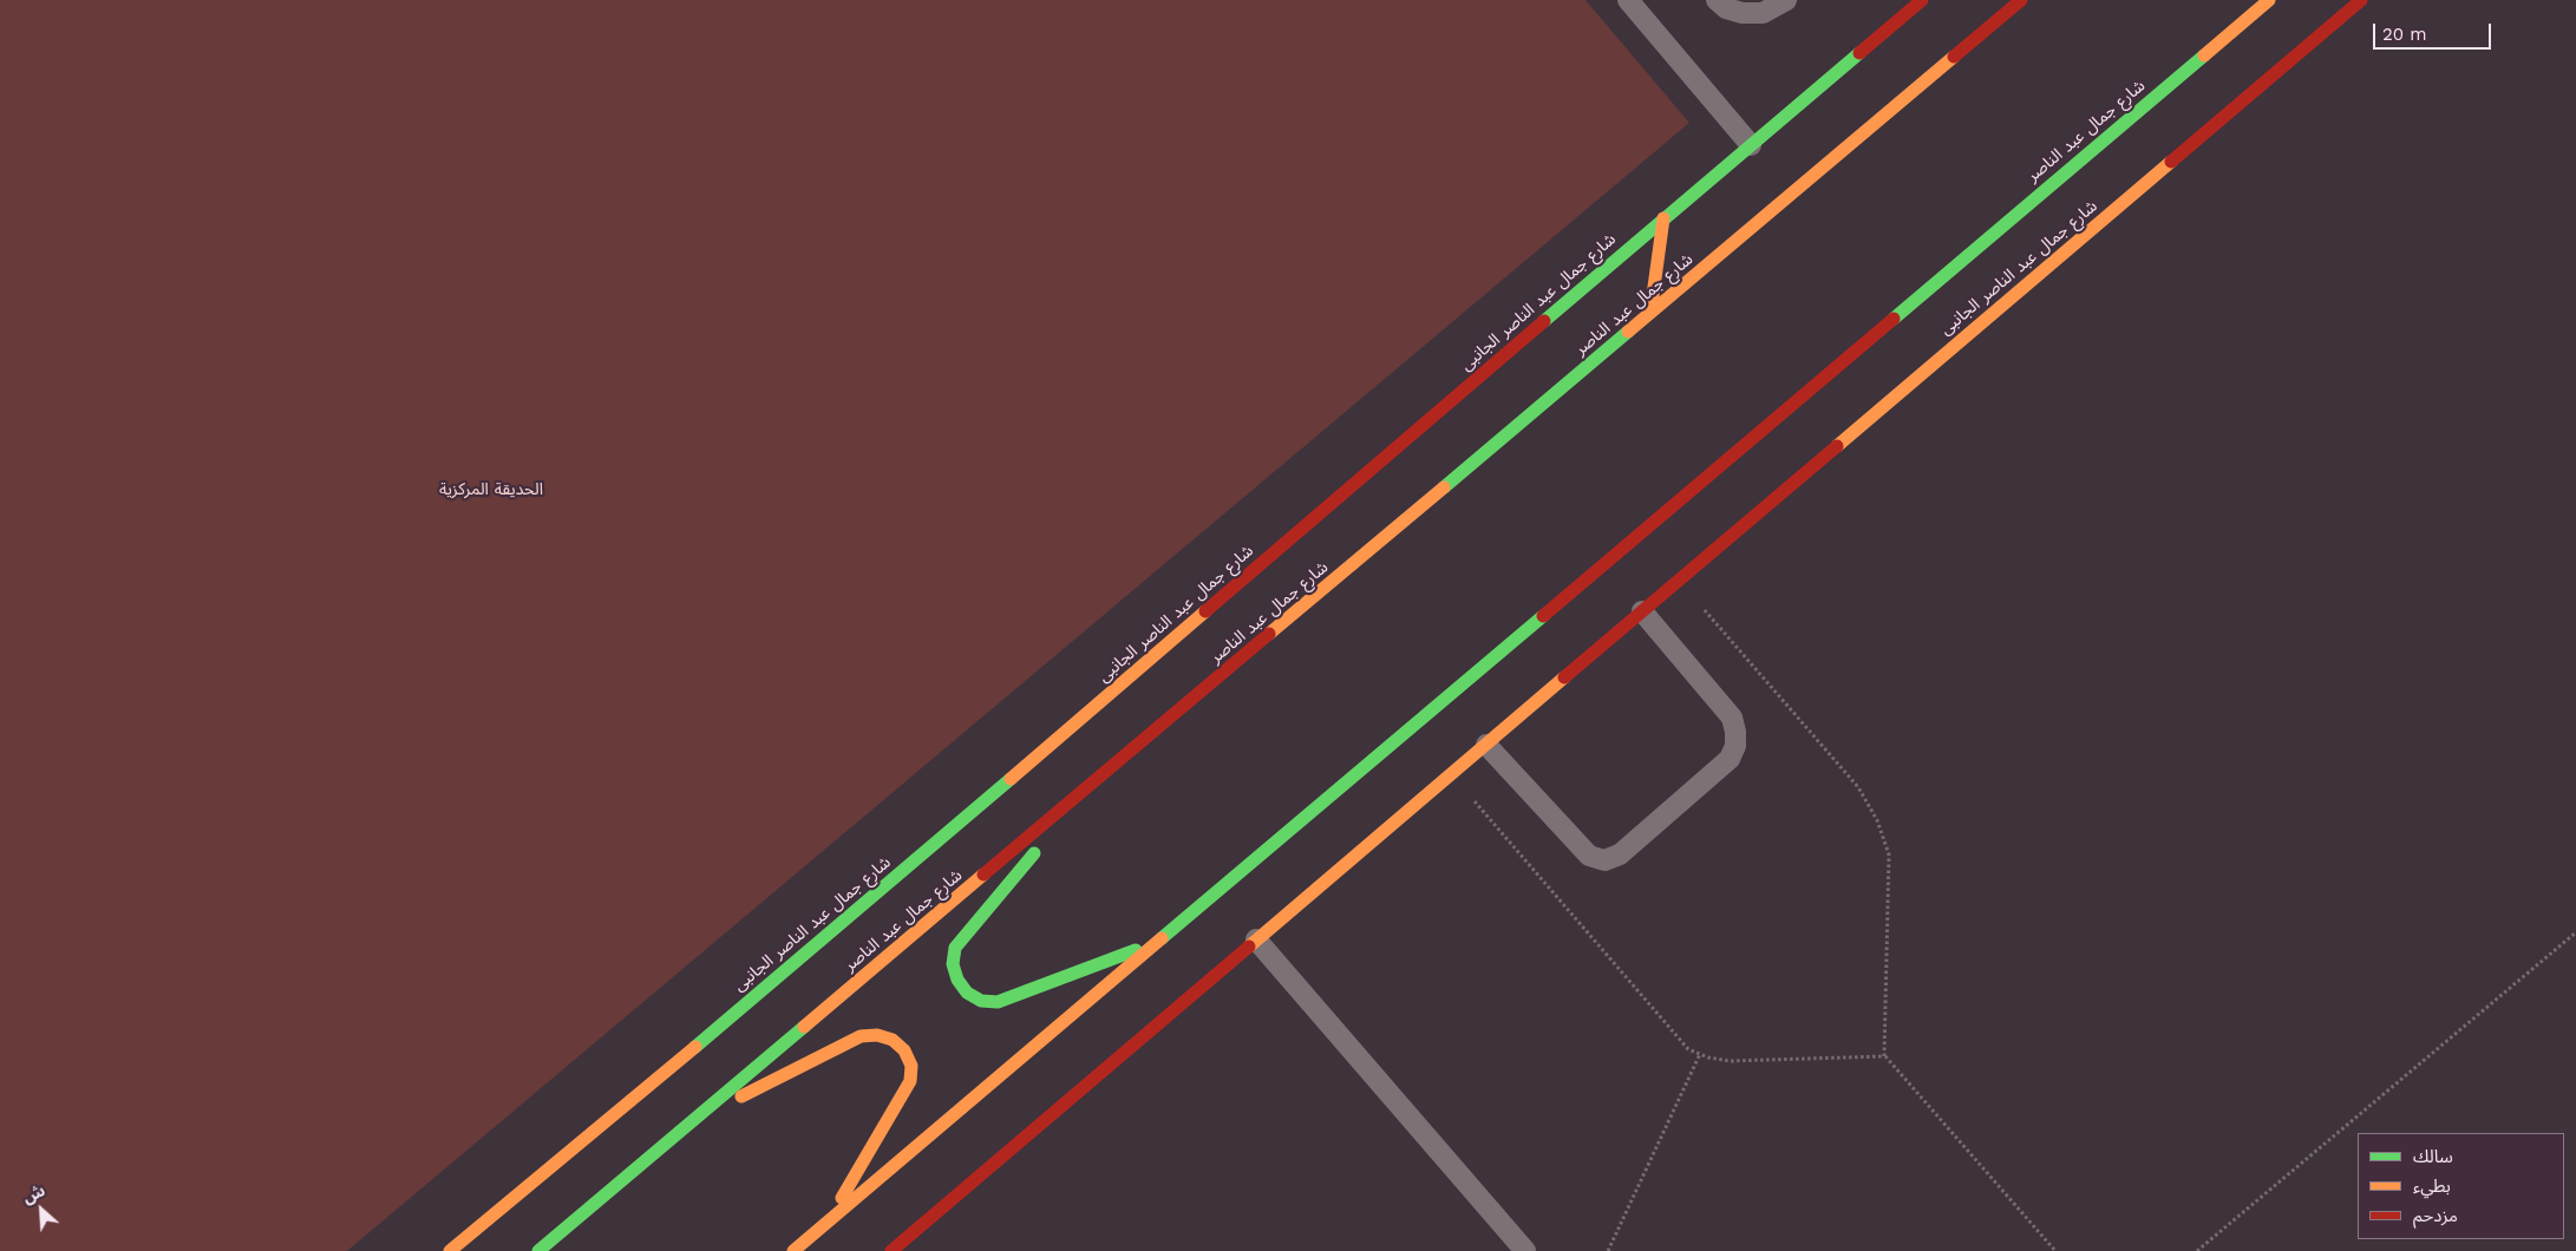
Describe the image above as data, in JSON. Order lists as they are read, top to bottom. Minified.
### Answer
{"streets":{"main road":["شارع جمال عبد الناصر","شارع جمال عبد الناصر الجانبى"]},"parks":["الحديقة المركزية"],"legend":["سالك","بطيء","مزدحم"],"scale_bar":"20 m","north":"top left"}
